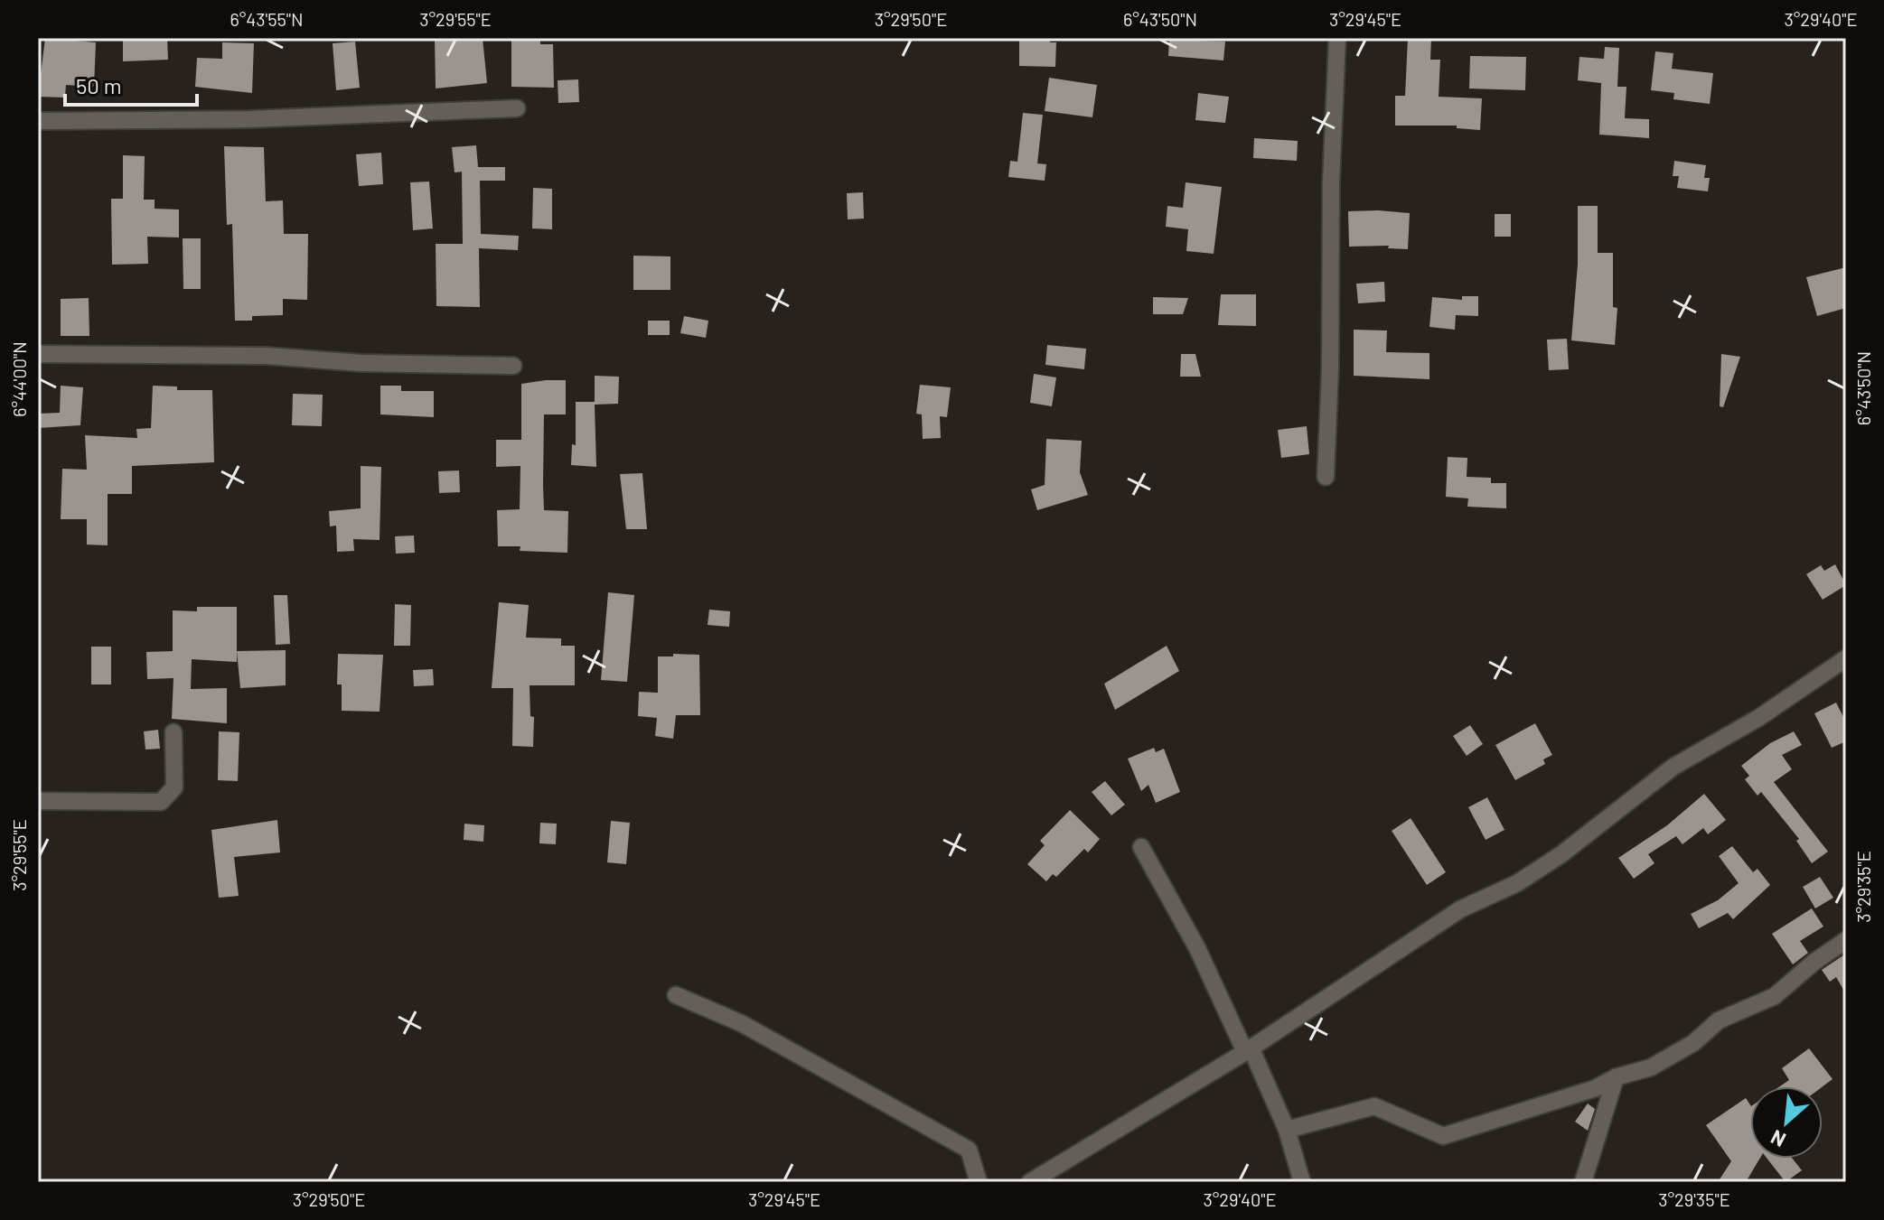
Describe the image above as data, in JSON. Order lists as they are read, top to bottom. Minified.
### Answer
{"scale_bar":"50 m","north":"bottom left","coordinates":["6°43'55\"N","3°29'55\"E","3°29'50\"E","6°43'50\"N","3°29'45\"E","3°29'40\"E","6°44'00\"N","3°29'35\"E"]}
